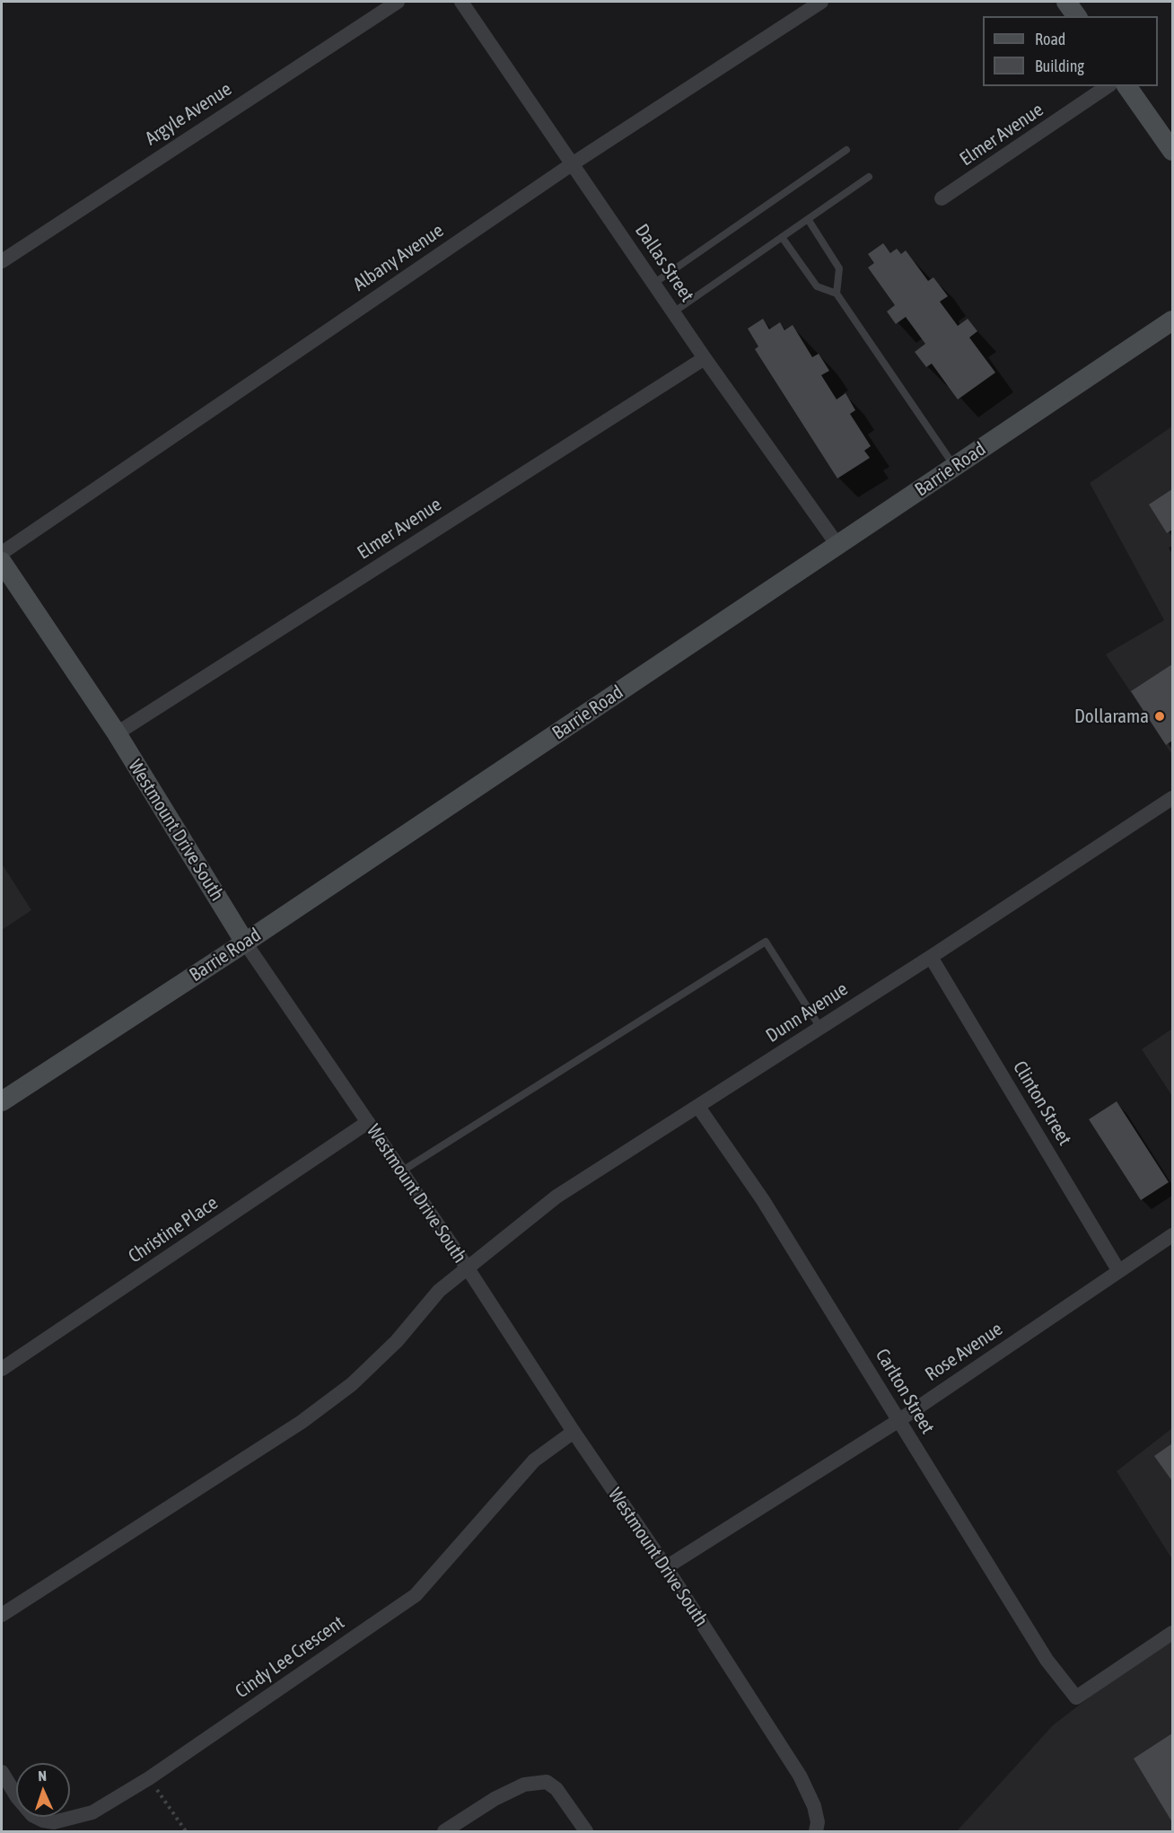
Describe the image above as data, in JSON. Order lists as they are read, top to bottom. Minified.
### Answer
{"streets":{"street":["Argyle Avenue","Elmer Avenue","Albany Avenue","Dallas Street","Barrie Road","Westmount Drive South","Dunn Avenue","Clinton Street","Christine Place","Rose Avenue","Carlton Street","Cindy Lee Crescent"]},"crossings":[["Elmer Avenue","Dallas Street"],["Elmer Avenue","Westmount Drive South"],["Albany Avenue","Dallas Street"],["Dallas Street","Barrie Road"],["Barrie Road","Westmount Drive South"],["Westmount Drive South","Dunn Avenue"],["Westmount Drive South","Christine Place"],["Westmount Drive South","Rose Avenue"],["Westmount Drive South","Cindy Lee Crescent"],["Dunn Avenue","Clinton Street"],["Dunn Avenue","Carlton Street"],["Clinton Street","Rose Avenue"],["Rose Avenue","Carlton Street"]],"places":["Dollarama"],"legend":["Road","Building"],"north":"top"}
